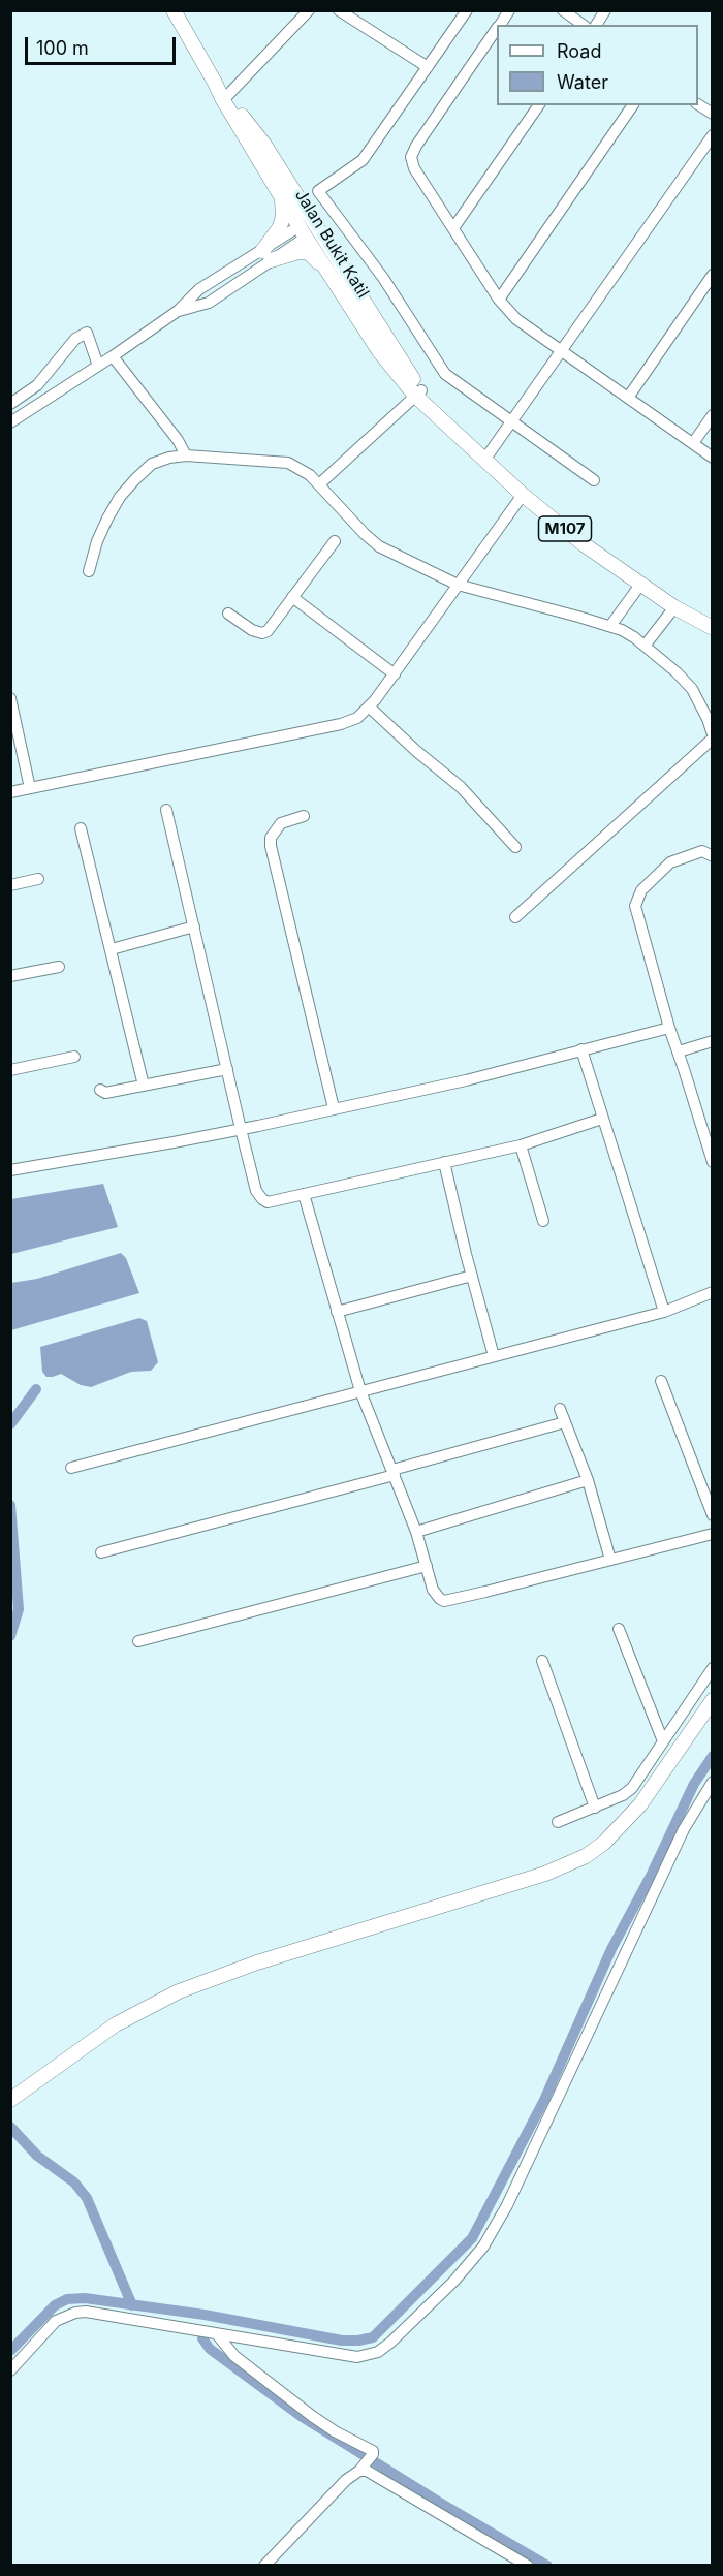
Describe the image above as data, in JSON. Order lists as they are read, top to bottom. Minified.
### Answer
{"streets":{"main road":["Jalan Bukit Katil","M107"]},"legend":["Road","Water"],"scale_bar":"100 m"}
